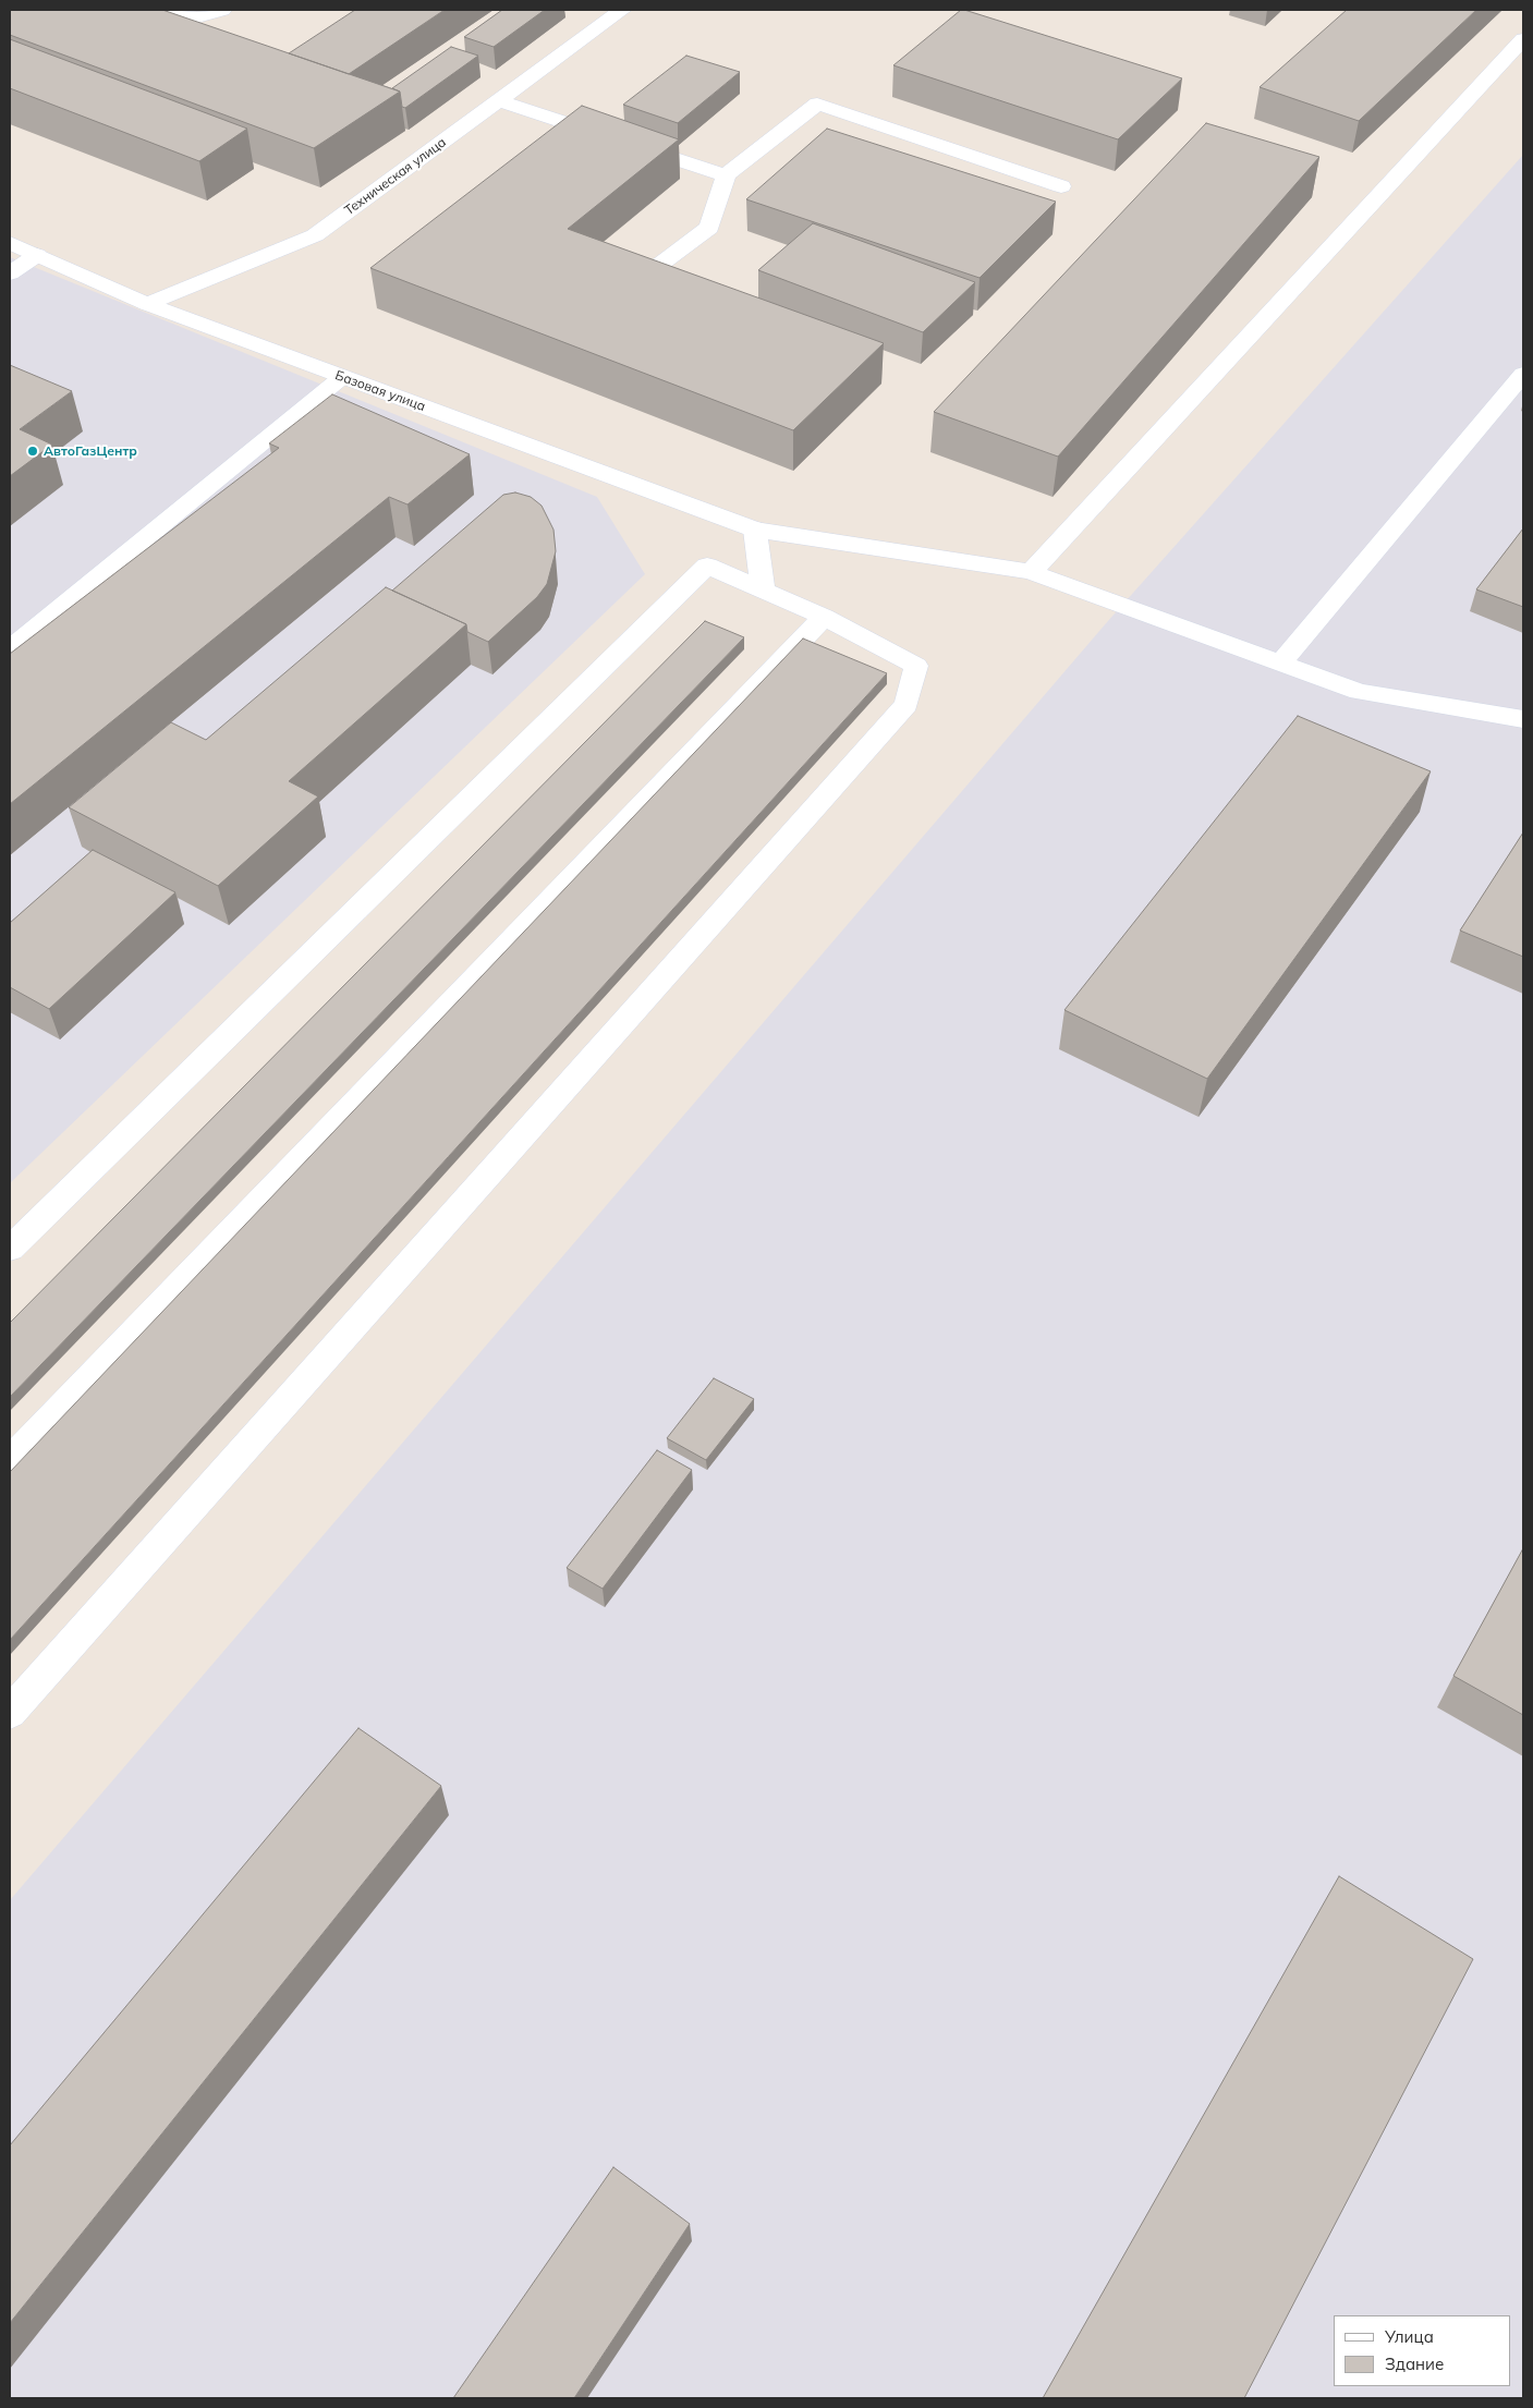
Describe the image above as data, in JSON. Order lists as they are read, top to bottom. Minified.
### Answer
{"streets":{"street":["Техническая улица","Базовая улица"]},"crossings":[["Техническая улица","Базовая улица"]],"places":["АвтоГазЦентр"],"legend":["Улица","Здание"]}
